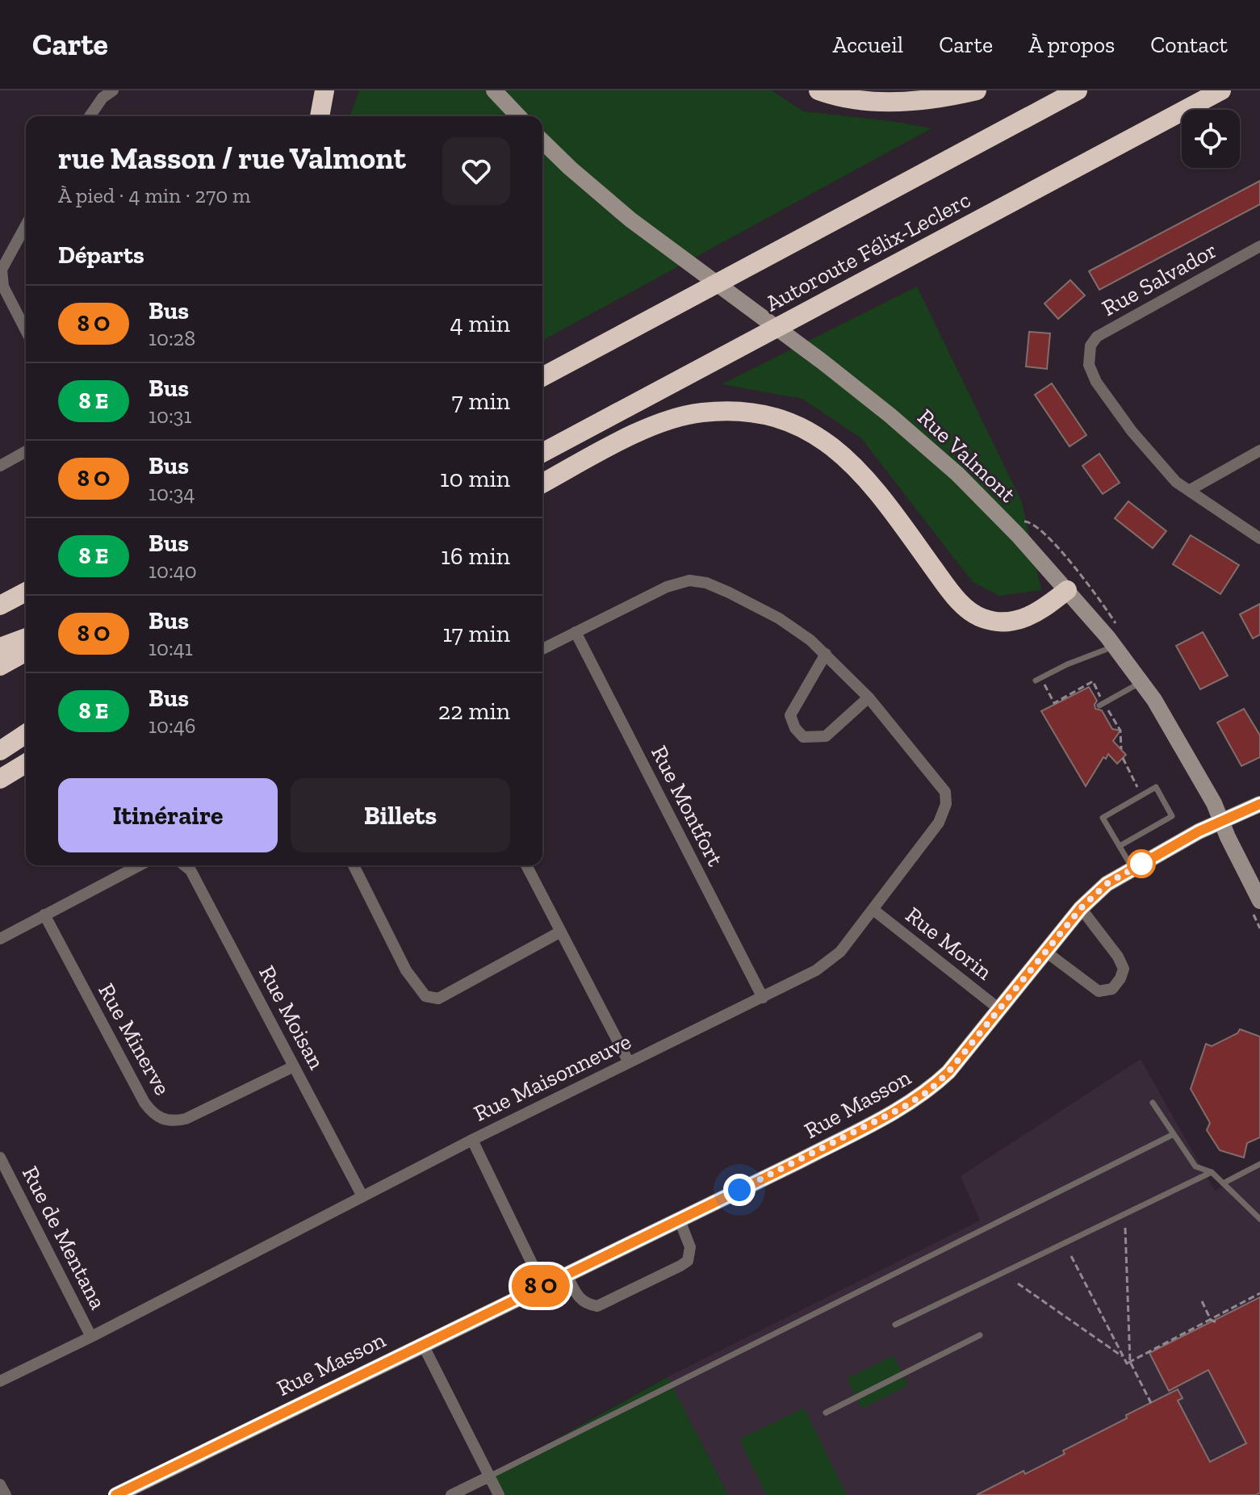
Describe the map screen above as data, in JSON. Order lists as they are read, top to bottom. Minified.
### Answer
{"streets":{"highway":["Autoroute Félix-Leclerc"],"street":["Rue Salvador","Rue Valmont","Rue Montfort","Rue Morin","Rue Moisan","Rue Minerve","Rue Maisonneuve","Rue Masson","Rue de Mentana"]},"crossings":[["Rue Valmont","Rue Masson"],["Rue Montfort","Rue Maisonneuve"],["Rue Morin","Rue Maisonneuve"],["Rue Morin","Rue Masson"],["Rue Moisan","Rue Minerve"],["Rue Moisan","Rue Maisonneuve"],["Rue Maisonneuve","Rue de Mentana"]],"page":{"header":"Carte","nav":["Accueil","Carte","À propos","Contact"],"on_map":"8 O","heading":[["rue Masson / rue Valmont","À pied · 4 min · 270 m"],"Départs"],"list":[{"mark":"8 O","name":"Bus","note":"10:28","value":"4 min"},{"mark":"8 E","name":"Bus","note":"10:31","value":"7 min"},{"mark":"8 O","name":"Bus","note":"10:34","value":"10 min"},{"mark":"8 E","name":"Bus","note":"10:40","value":"16 min"},{"mark":"8 O","name":"Bus","note":"10:41","value":"17 min"},{"mark":"8 E","name":"Bus","note":"10:46","value":"22 min"}],"buttons":["Itinéraire","Billets"]}}
